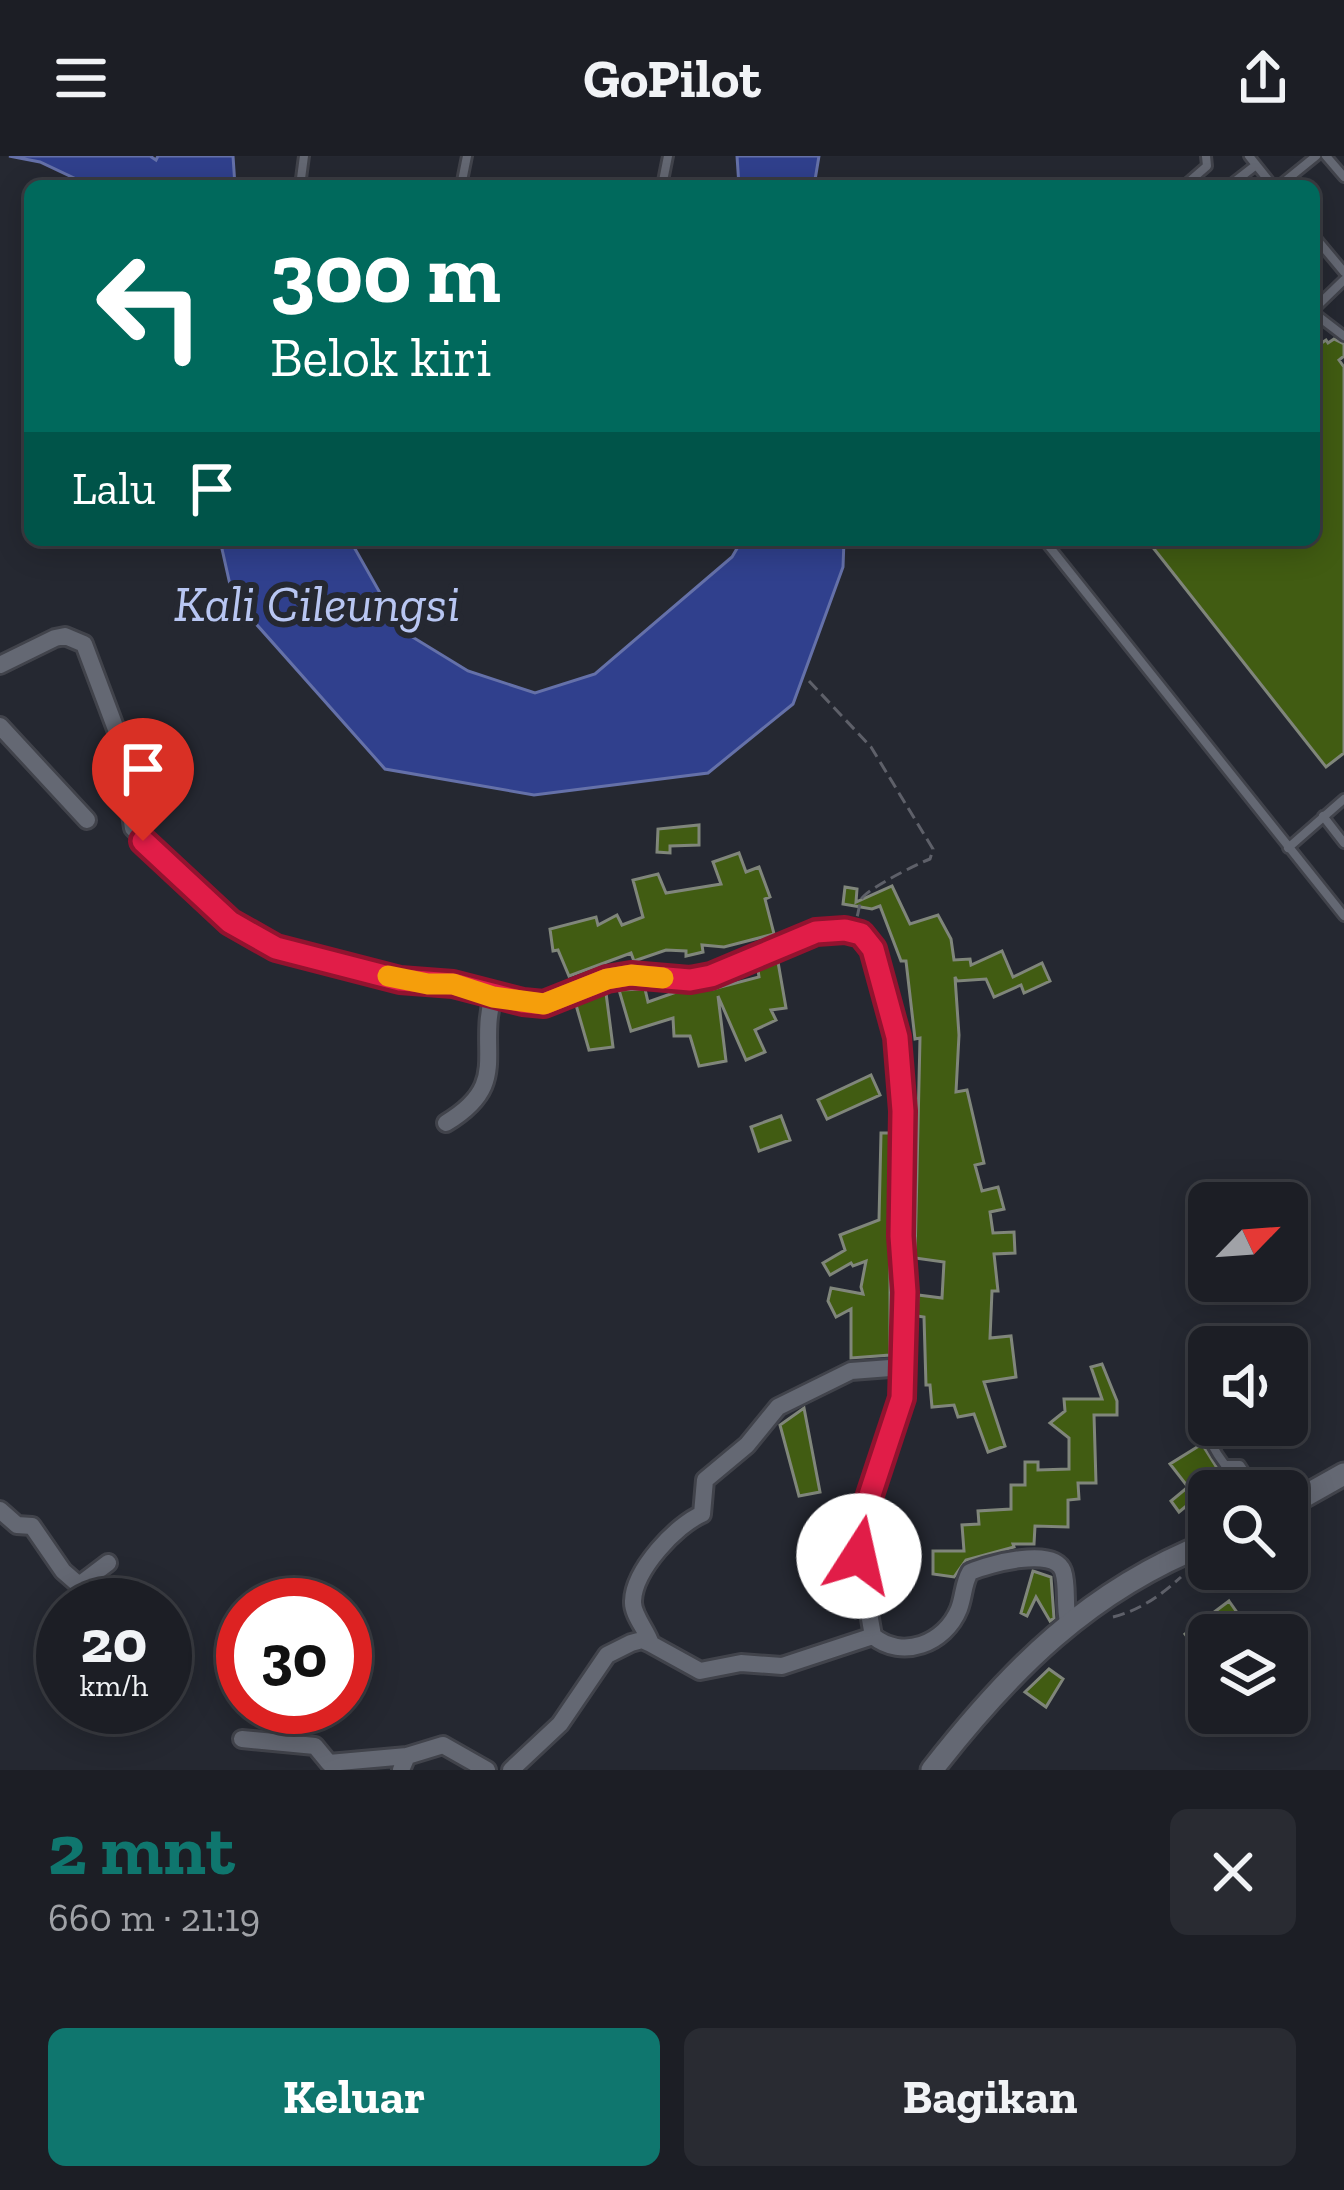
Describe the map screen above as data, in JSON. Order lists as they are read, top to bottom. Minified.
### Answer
{"water":["Kali Cileungsi"],"north":"top right","page":{"header":"GoPilot","turn":["300 m","Belok kiri"],"then":"Lalu","speed":"20 km/h","limit":"30","heading":["2 mnt","660 m · 21:19"],"buttons":["Keluar","Bagikan"]}}
